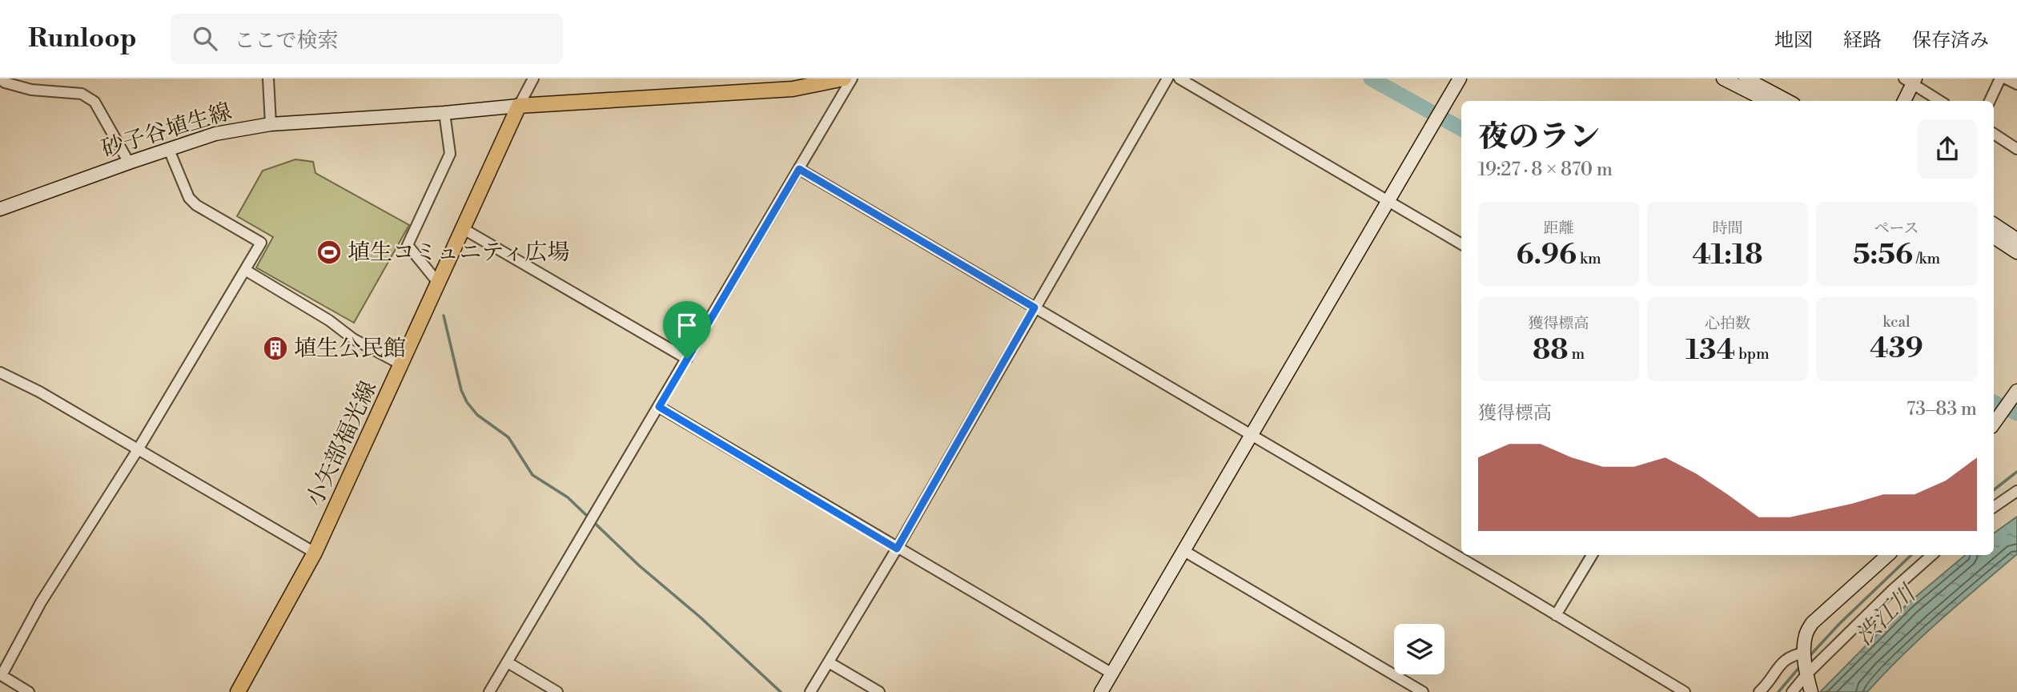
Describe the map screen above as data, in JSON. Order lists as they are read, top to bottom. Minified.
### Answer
{"streets":{"main road":["小矢部福光線"],"street":["砂子谷埴生線"]},"crossings":[["砂子谷埴生線","小矢部福光線"]],"water":["渋江川"],"places":{"sports":["埴生コミュニティ広場"],"building":["埴生公民館"]},"page":{"header":"Runloop","search":"ここで検索","nav":["地図","経路","保存済み"],"heading":["夜のラン","19:27 · 8 × 870 m"],"stats":[["距離","6.96 km"],["時間","41:18"],["ペース","5:56 /km"],["獲得標高","88 m"],["心拍数","134 bpm"],["kcal","439"]],"chart":["獲得標高","73–83 m"]}}
